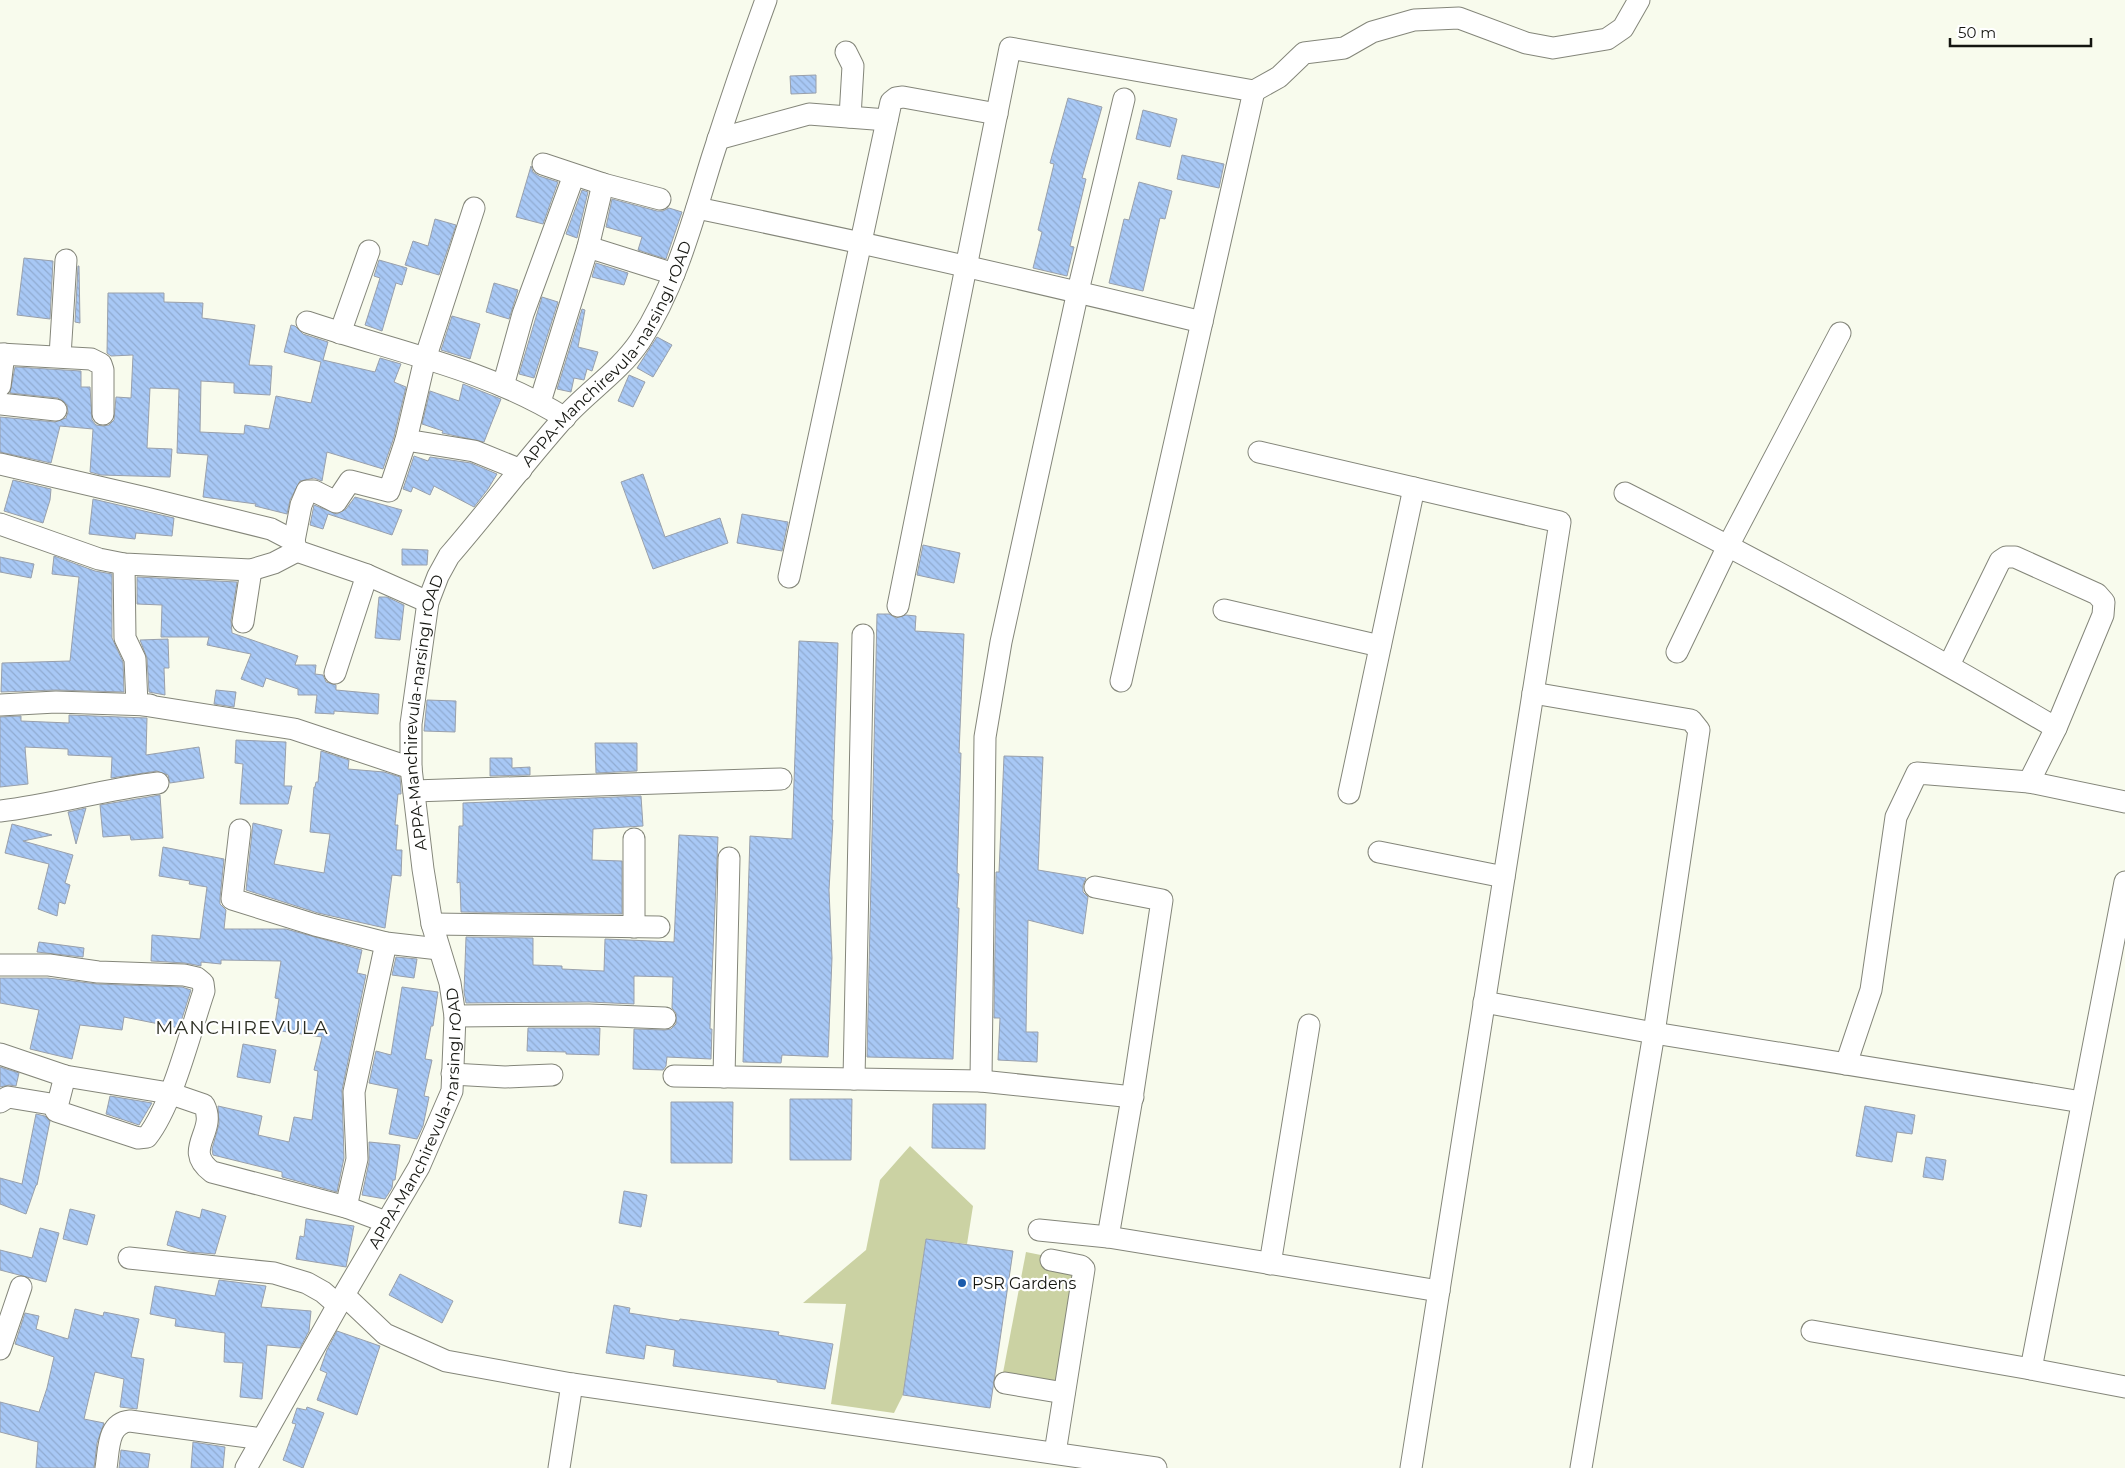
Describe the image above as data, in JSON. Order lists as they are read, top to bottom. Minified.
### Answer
{"streets":{"street":["APPA-Manchirevula-narsingI rOAD"]},"districts":["MANCHIREVULA"],"places":["PSR Gardens"],"scale_bar":"50 m"}
